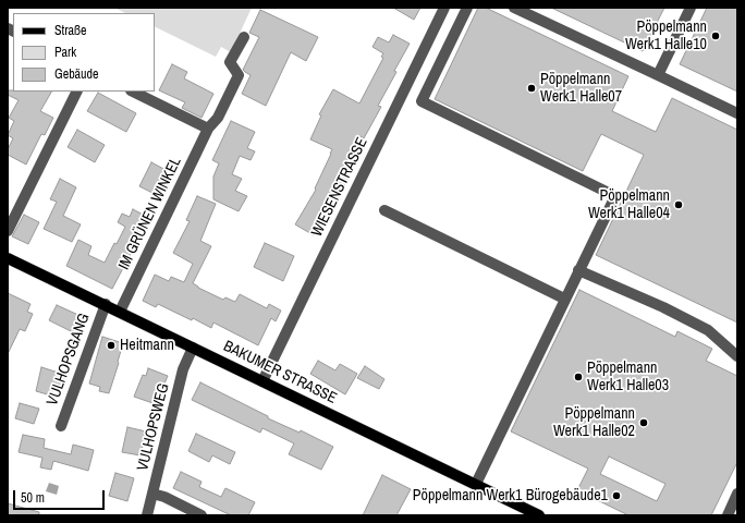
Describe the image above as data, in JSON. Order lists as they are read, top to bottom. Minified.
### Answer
{"streets":{"main road":["BAKUMER STRASSE"],"street":["WIESENSTRASSE","IM GRÜNEN WINKEL","VULHOPSGANG","VULHOPSWEG"]},"crossings":[["WIESENSTRASSE","BAKUMER STRASSE"],["IM GRÜNEN WINKEL","BAKUMER STRASSE"],["VULHOPSGANG","BAKUMER STRASSE"],["BAKUMER STRASSE","VULHOPSWEG"]],"places":["Pöppelmann Werk1 Halle10","Pöppelmann Werk1 Halle07","Pöppelmann Werk1 Halle04","Heitmann","Pöppelmann Werk1 Halle03","Pöppelmann Werk1 Halle02","Pöppelmann Werk1 Bürogebäude1"],"legend":["Straße","Park","Gebäude"],"scale_bar":"50 m"}
